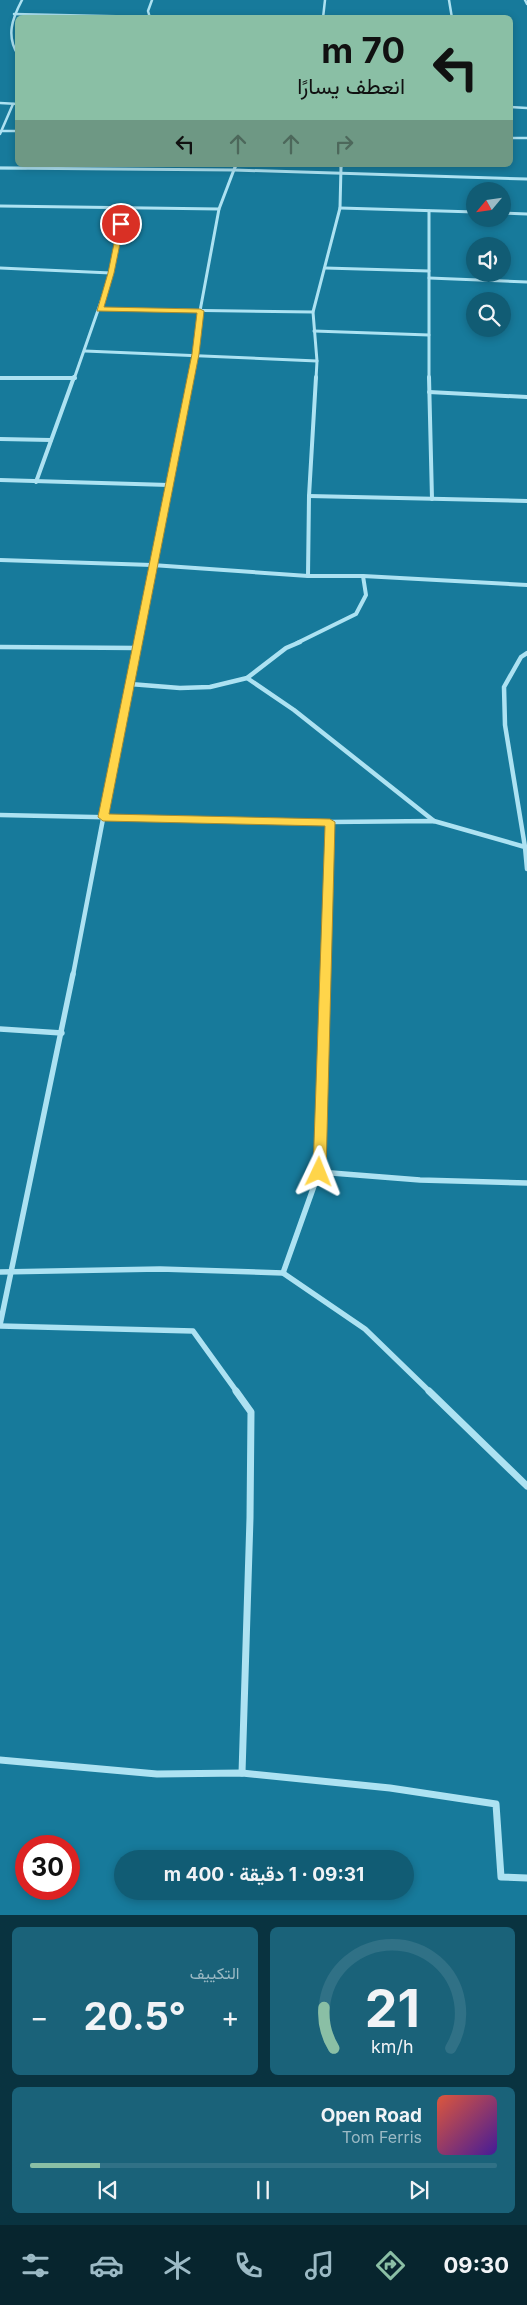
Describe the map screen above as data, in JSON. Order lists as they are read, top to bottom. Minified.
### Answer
{"north":"bottom left","page":{"turn":["70 m","انعطف يسارًا"],"limit":"30","trip":"09:31 · 1 دقيقة · 400 m","tile":"التكييف","heat":["−","20.5°","+"],"song":["Open Road","Tom Ferris"],"tabs":"09:30","gauge":["21","km/h"]}}
